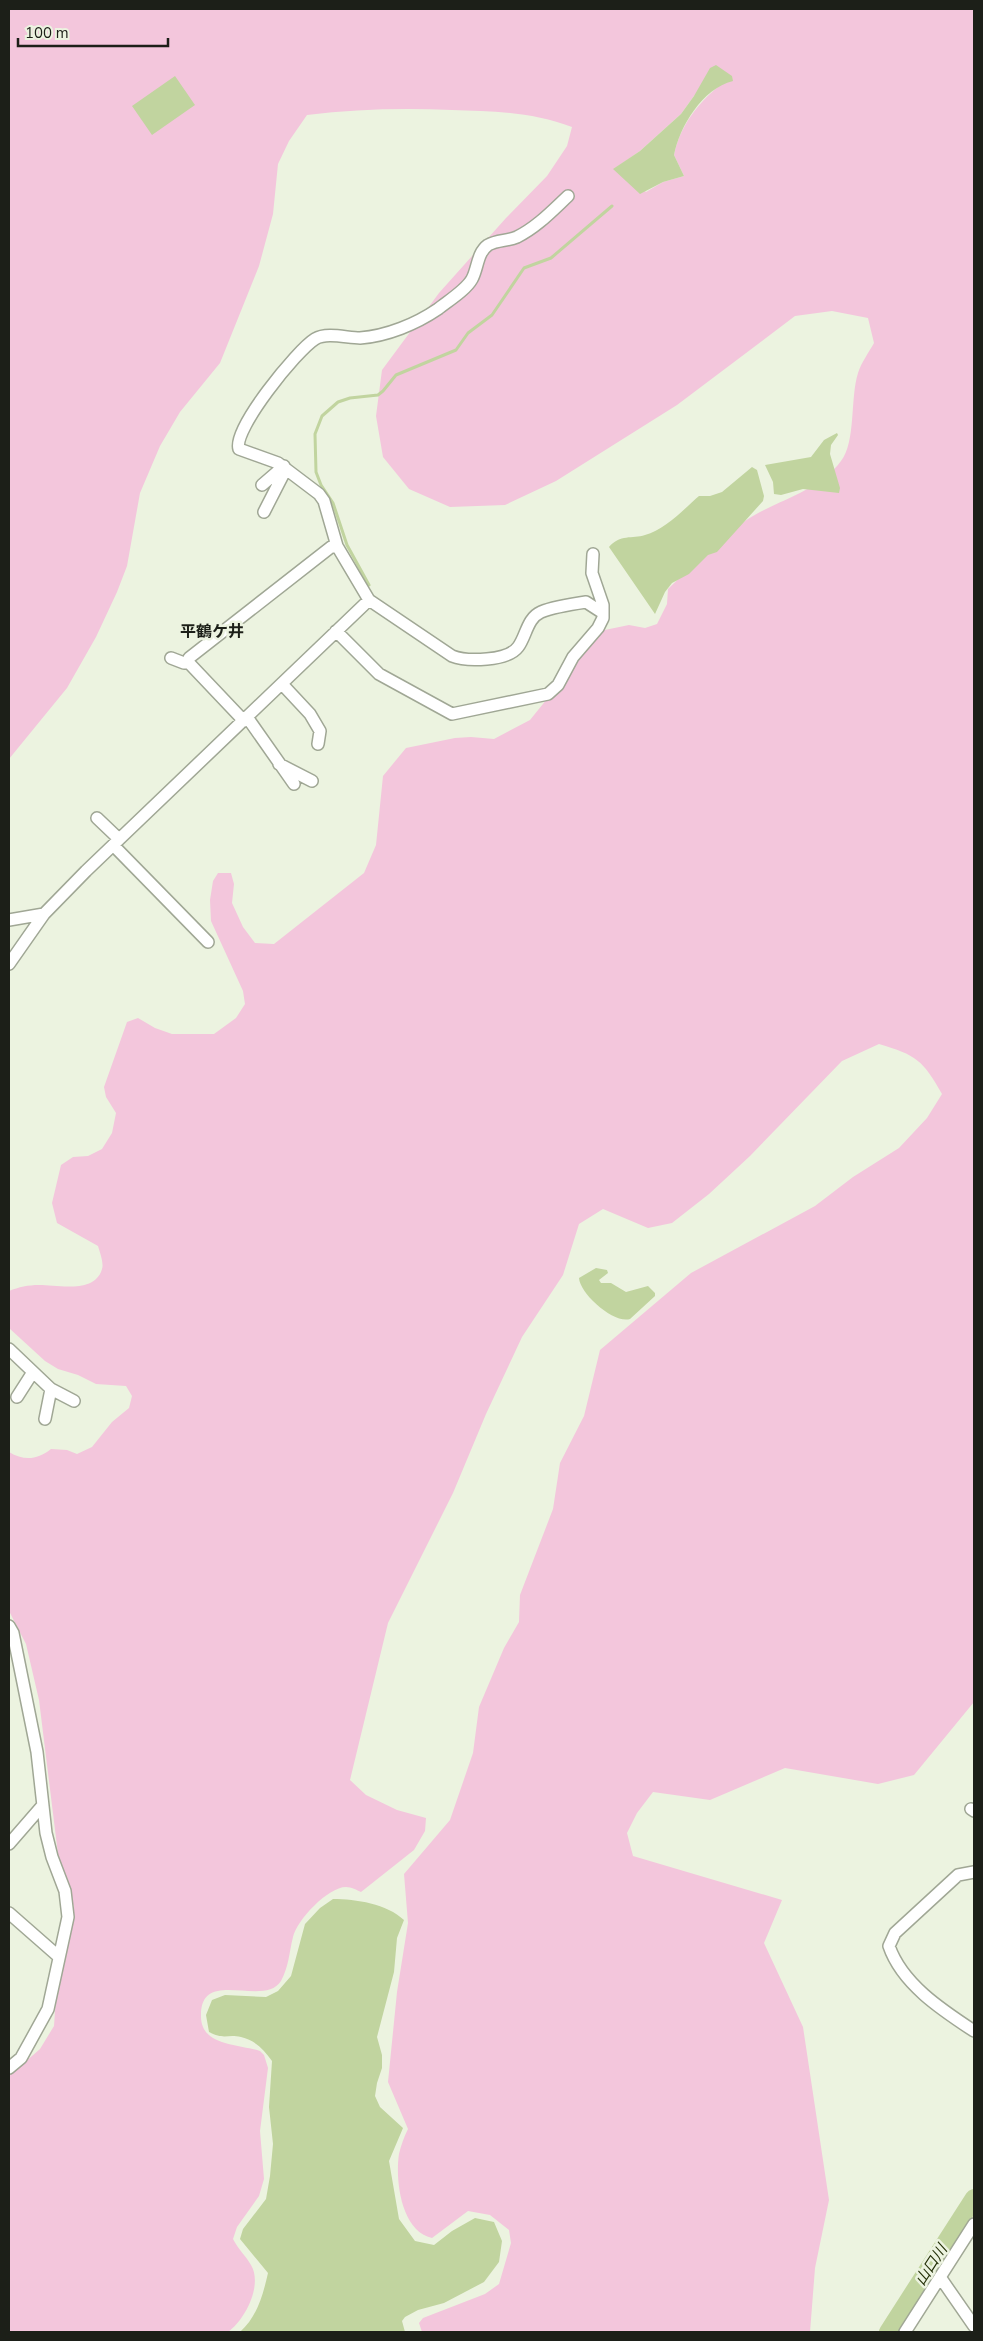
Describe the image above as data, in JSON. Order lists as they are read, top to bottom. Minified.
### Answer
{"districts":["平鶴ケ井"],"water":["山口川"],"scale_bar":"100 m"}
